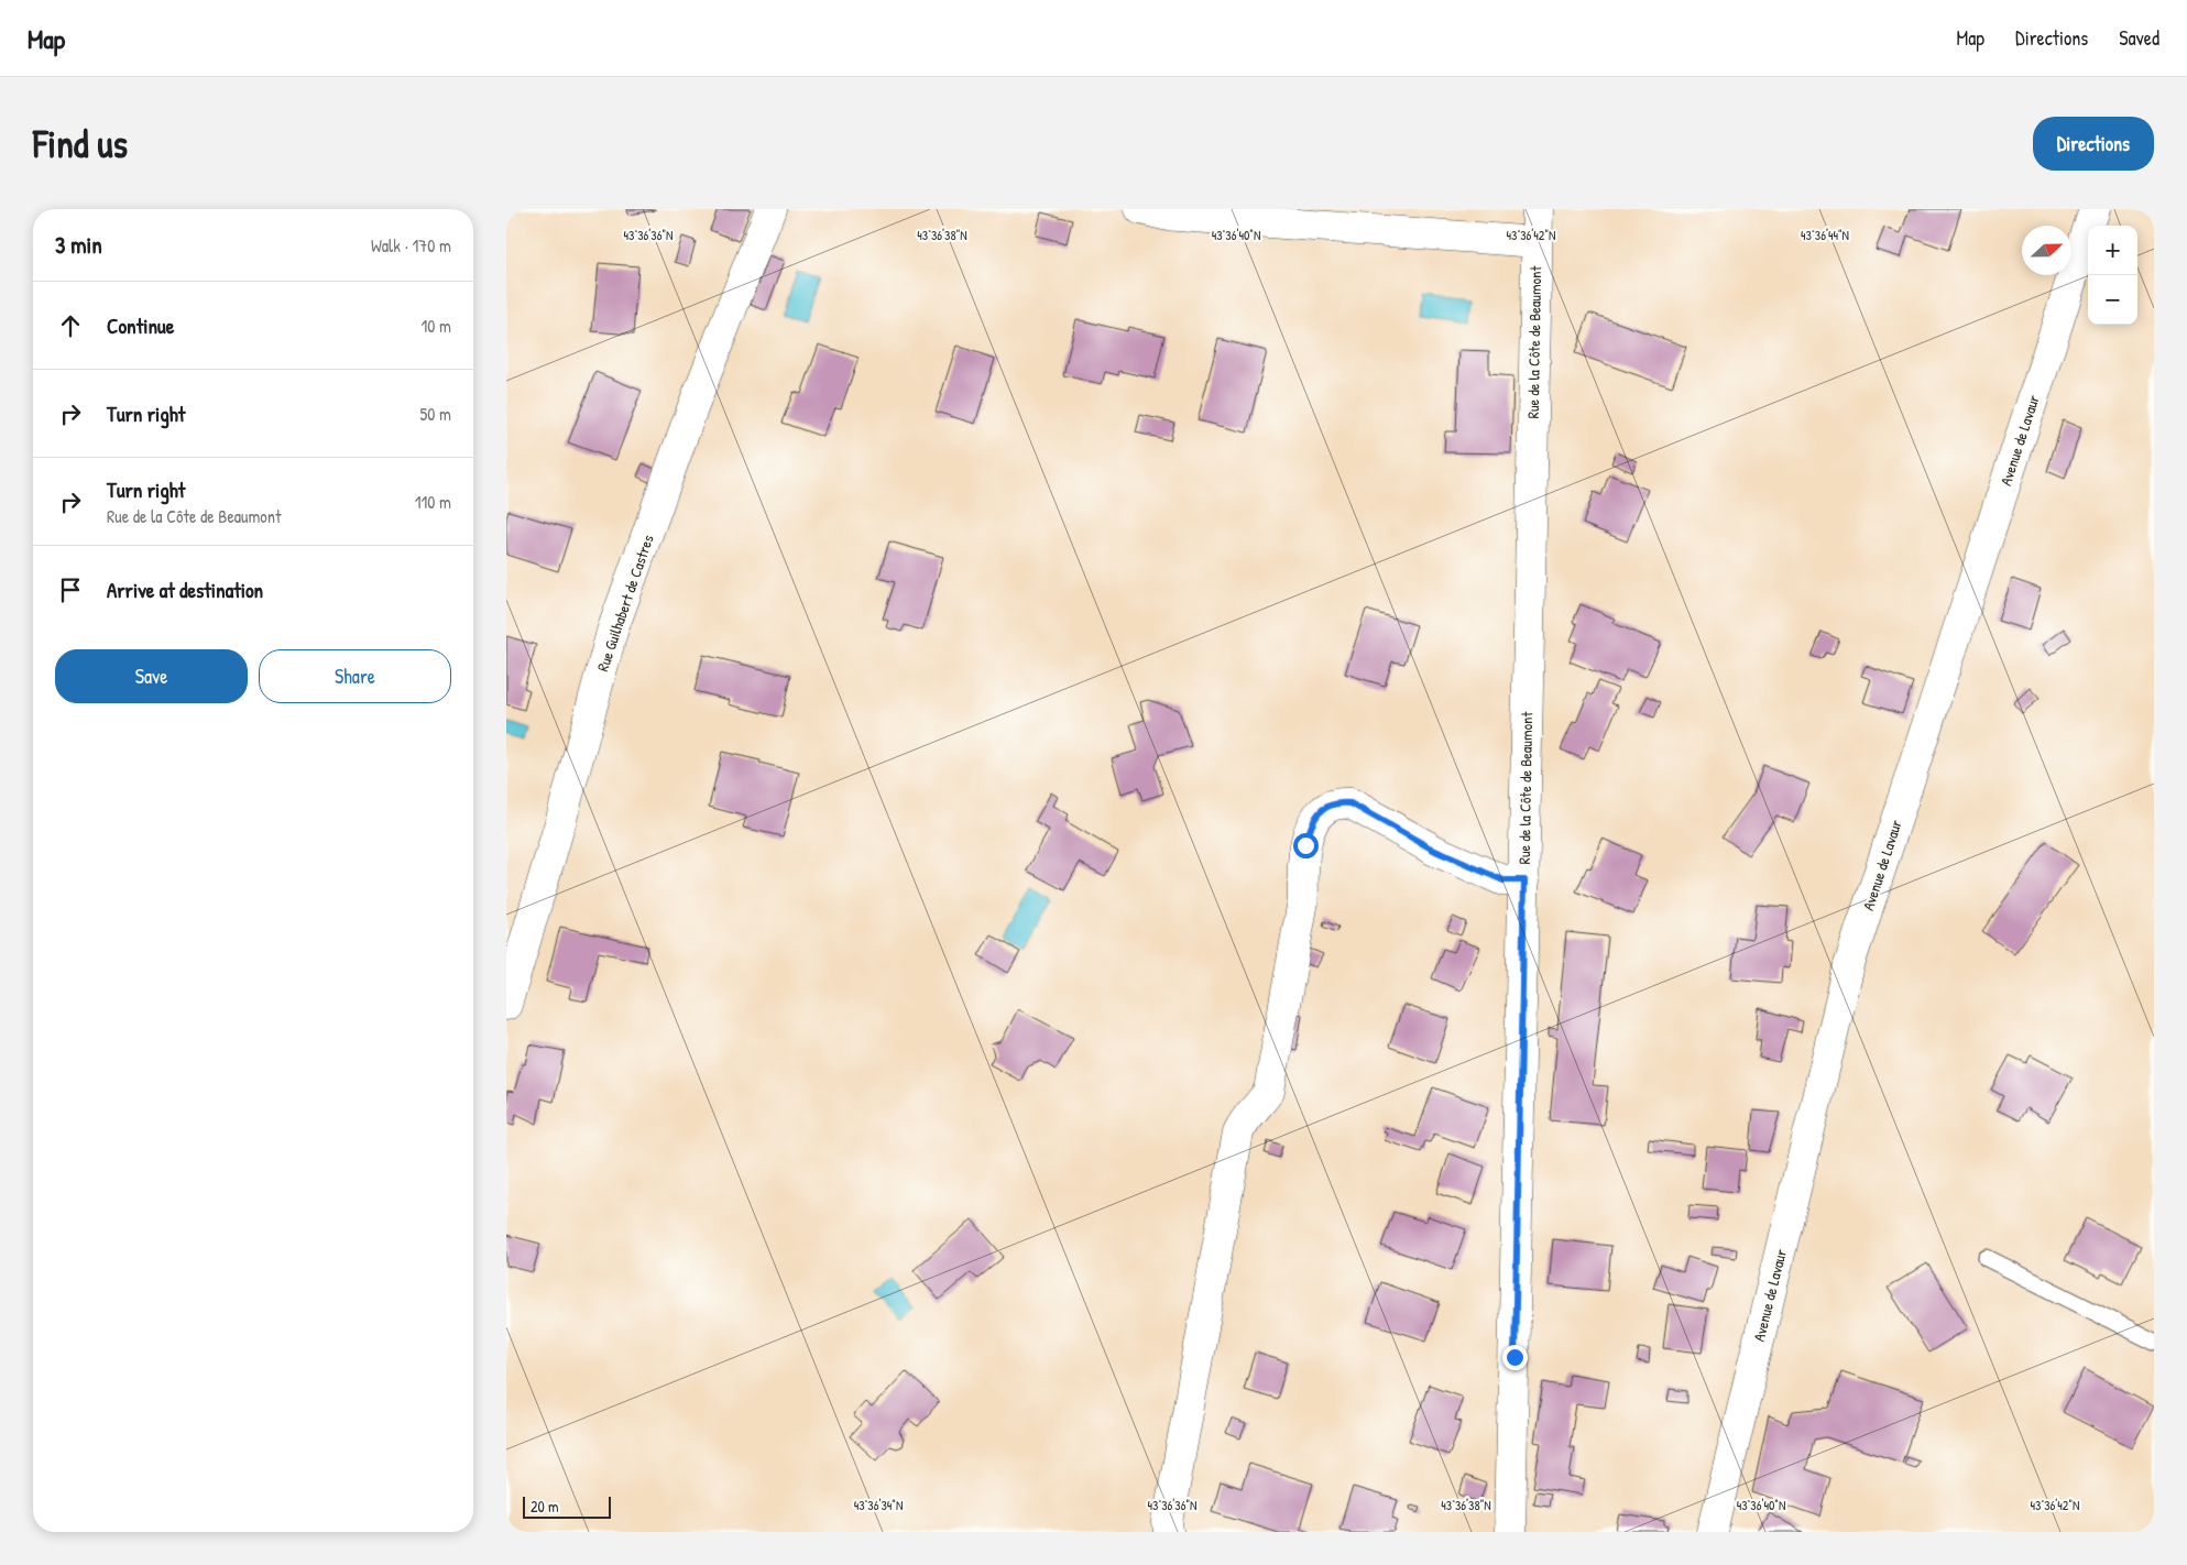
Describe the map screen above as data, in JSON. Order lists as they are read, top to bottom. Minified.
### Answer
{"streets":{"street":["Rue de la Côte de Beaumont","Avenue de Lavaur","Rue Guilhabert de Castres"]},"scale_bar":"20 m","north":"right","page":{"header":"Map","nav":["Map","Directions","Saved"],"buttons":["Directions",["Save","Share"]],"title":"Find us","heading":["3 min","Walk · 170 m"],"map_buttons":["+","−"],"list":[["Continue","10 m"],["Turn right","50 m"],["Turn right","Rue de la Côte de Beaumont","110 m"],"Arrive at destination"],"scale":"20 m"},"coordinates":["43°36'36\"N","43°36'38\"N","43°36'40\"N","43°36'42\"N","43°36'44\"N","43°36'34\"N"]}
